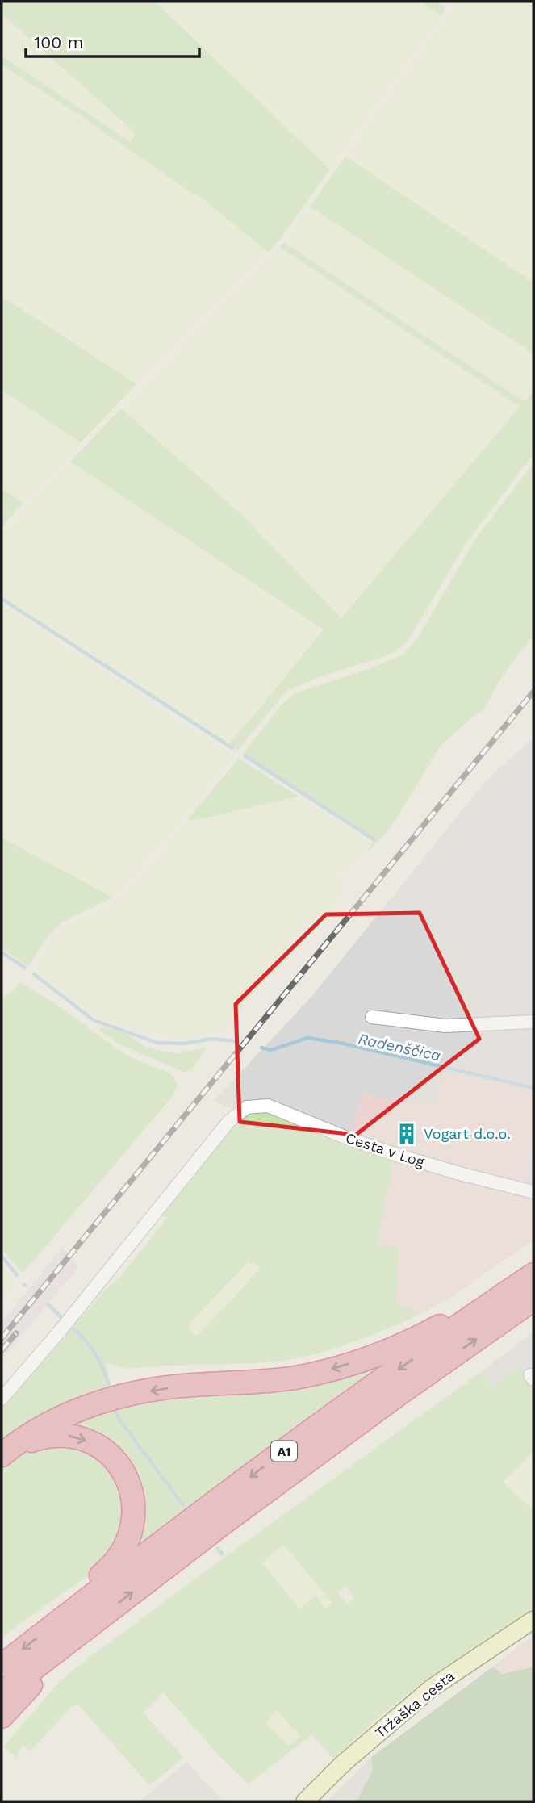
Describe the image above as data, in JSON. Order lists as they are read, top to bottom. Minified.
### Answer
{"streets":{"highway":["A1"],"main road":["Tržaška cesta"],"street":["Cesta v Log"]},"water":["Radenščica"],"places":{"building":["Vogart d.o.o."]},"scale_bar":"100 m"}
